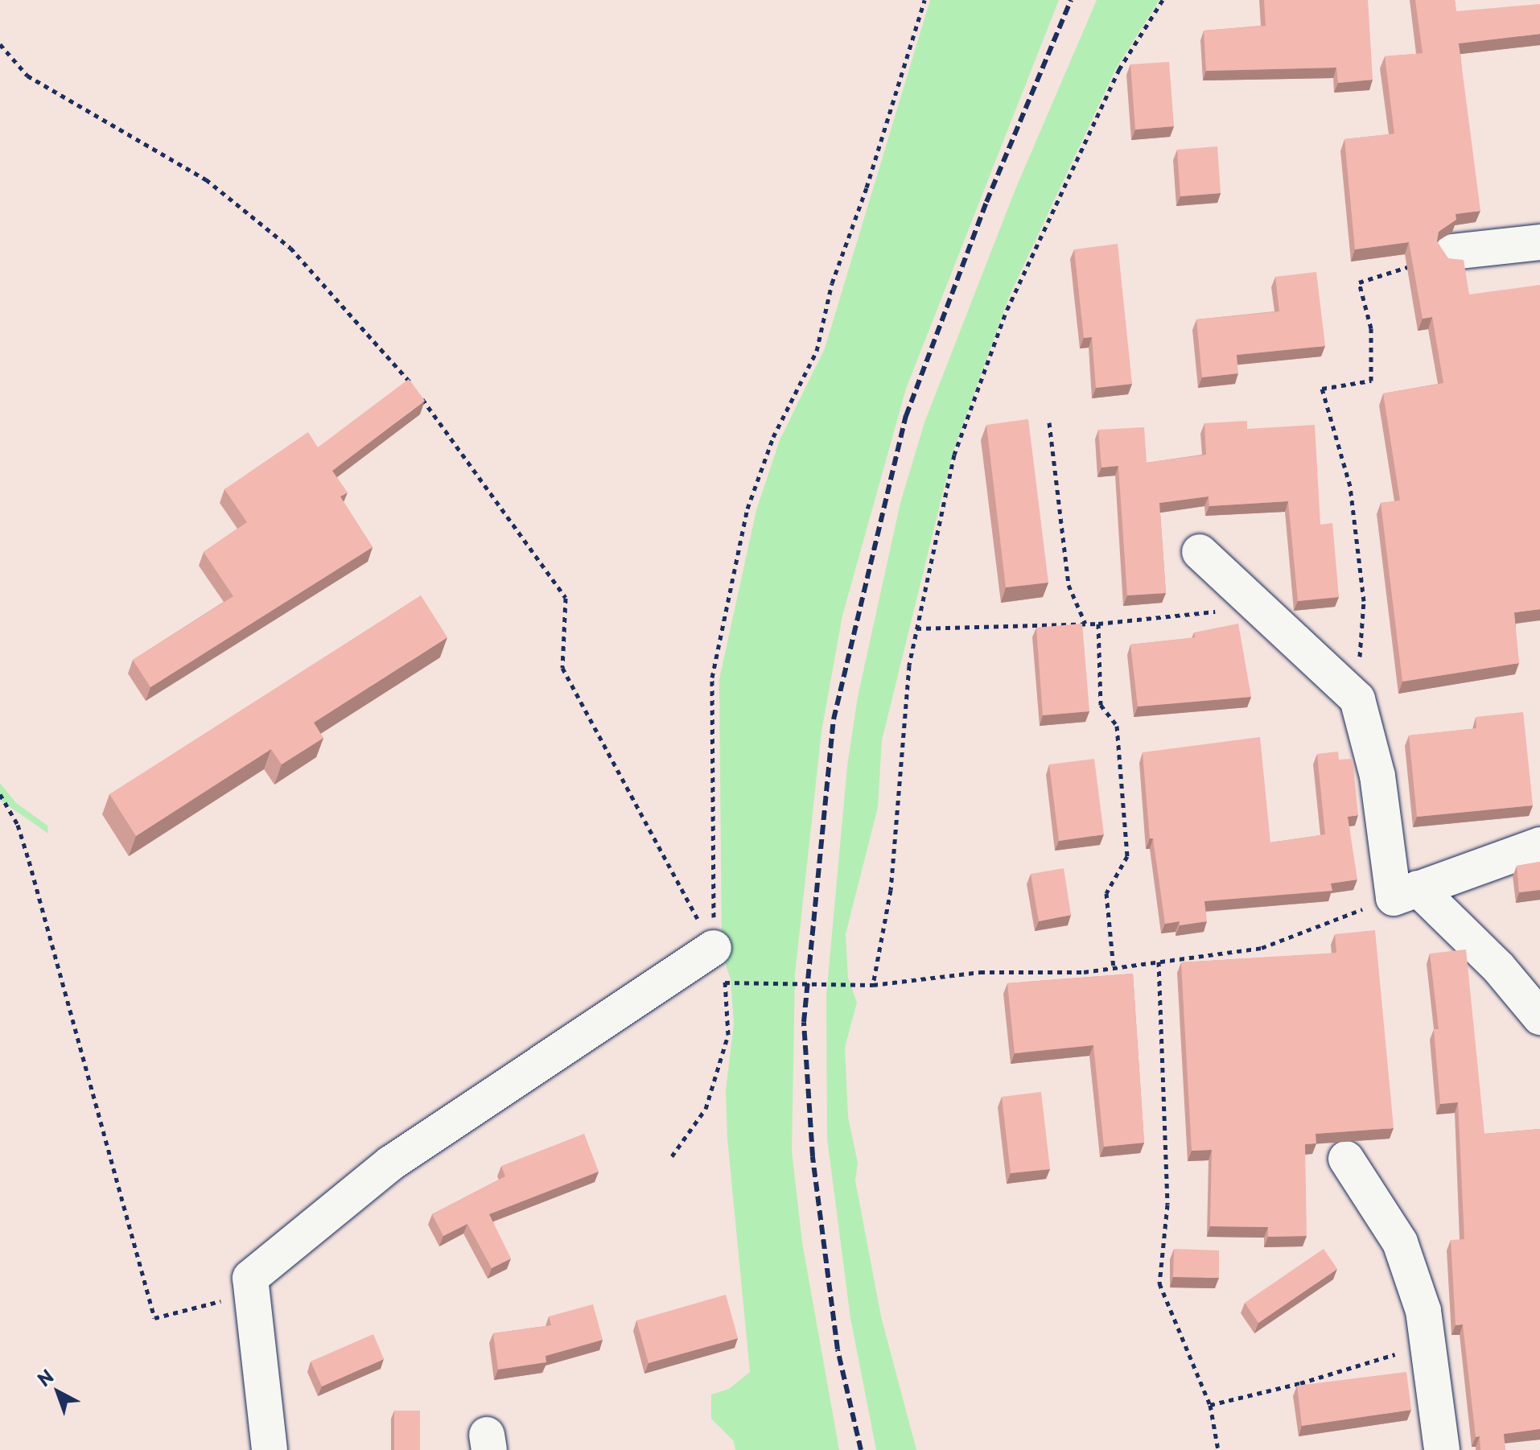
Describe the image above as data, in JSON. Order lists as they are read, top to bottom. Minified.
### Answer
{"north":"top left"}
